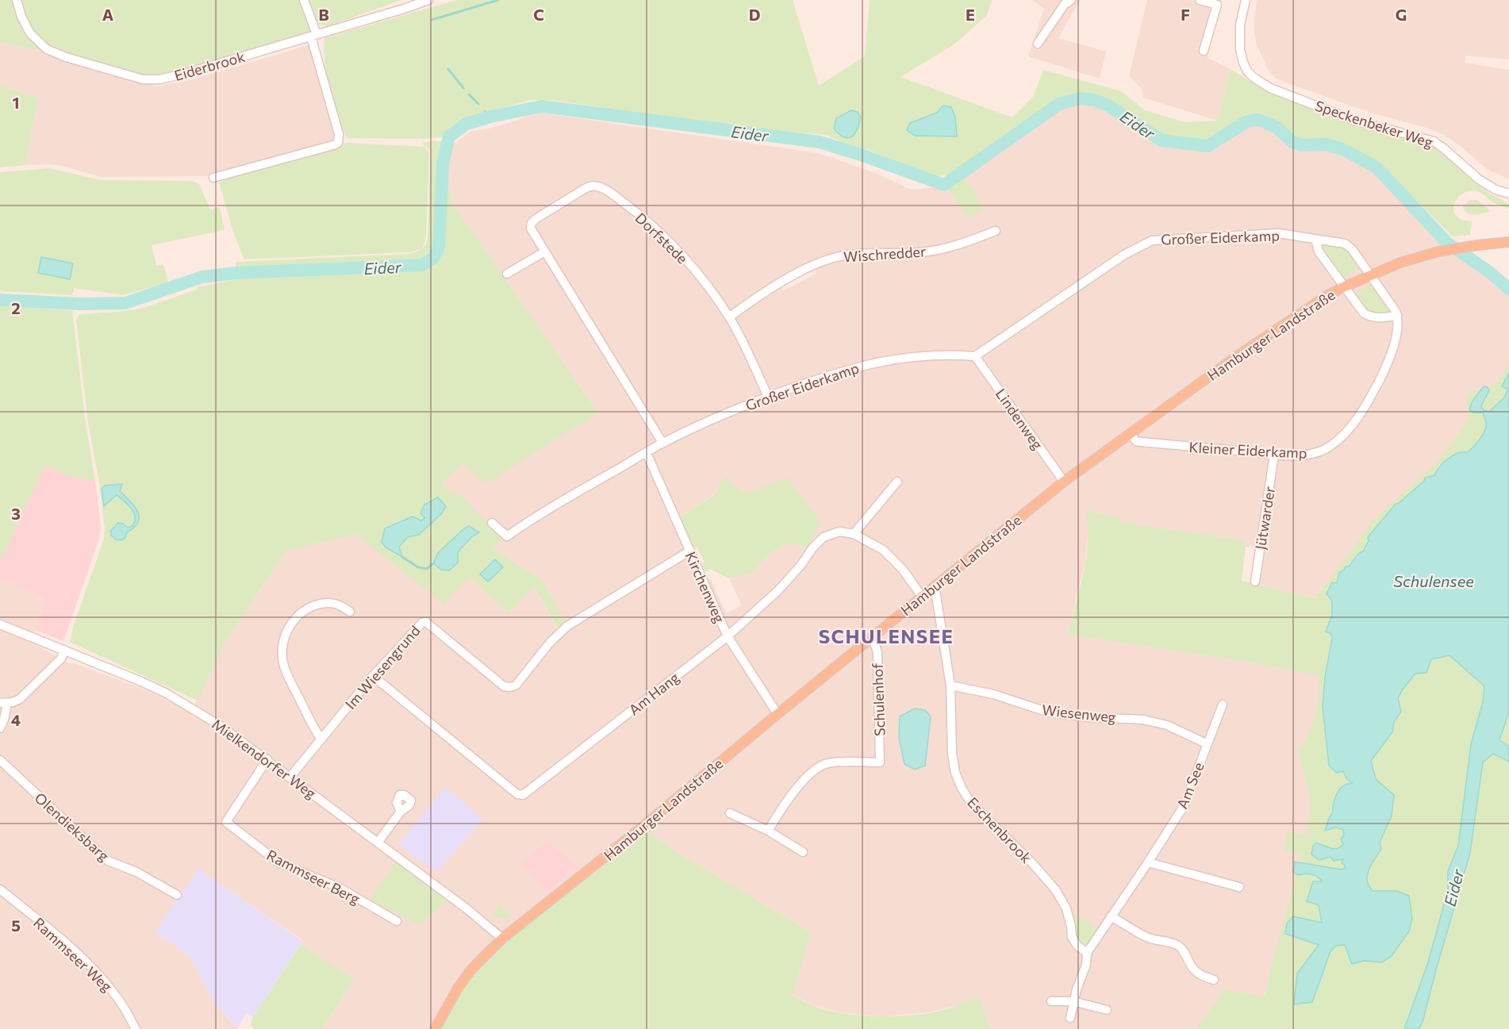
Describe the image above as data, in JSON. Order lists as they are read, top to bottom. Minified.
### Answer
{"streets":{"main road":["Hamburger Landstraße"],"street":["Eiderbrook","Speckenbeker Weg","Großer Eiderkamp","Dorfstede","Wischredder","Lindenweg","Kleiner Eiderkamp","Jütwarder","Kirchenweg","Im Wiesengrund","Am Hang","Schulenhof","Wiesenweg","Mielkendorfer Weg","Am See","Olendieksbarg","Eschenbrook","Rammseer Berg","Rammseer Weg"]},"crossings":[["Großer Eiderkamp","Dorfstede"],["Großer Eiderkamp","Hamburger Landstraße"],["Großer Eiderkamp","Lindenweg"],["Großer Eiderkamp","Kirchenweg"],["Dorfstede","Wischredder"],["Hamburger Landstraße","Lindenweg"],["Hamburger Landstraße","Kleiner Eiderkamp"],["Hamburger Landstraße","Kirchenweg"],["Hamburger Landstraße","Schulenhof"],["Hamburger Landstraße","Mielkendorfer Weg"],["Hamburger Landstraße","Eschenbrook"],["Kleiner Eiderkamp","Jütwarder"],["Kirchenweg","Im Wiesengrund"],["Kirchenweg","Am Hang"],["Im Wiesengrund","Am Hang"],["Im Wiesengrund","Mielkendorfer Weg"],["Wiesenweg","Am See"],["Wiesenweg","Eschenbrook"],["Mielkendorfer Weg","Rammseer Berg"],["Am See","Eschenbrook"]],"districts":["SCHULENSEE"],"water":["Eider","Schulensee"],"grid":{"columns":["A","B","C","D","E","F","G"],"rows":["1","2","3","4","5"]}}
